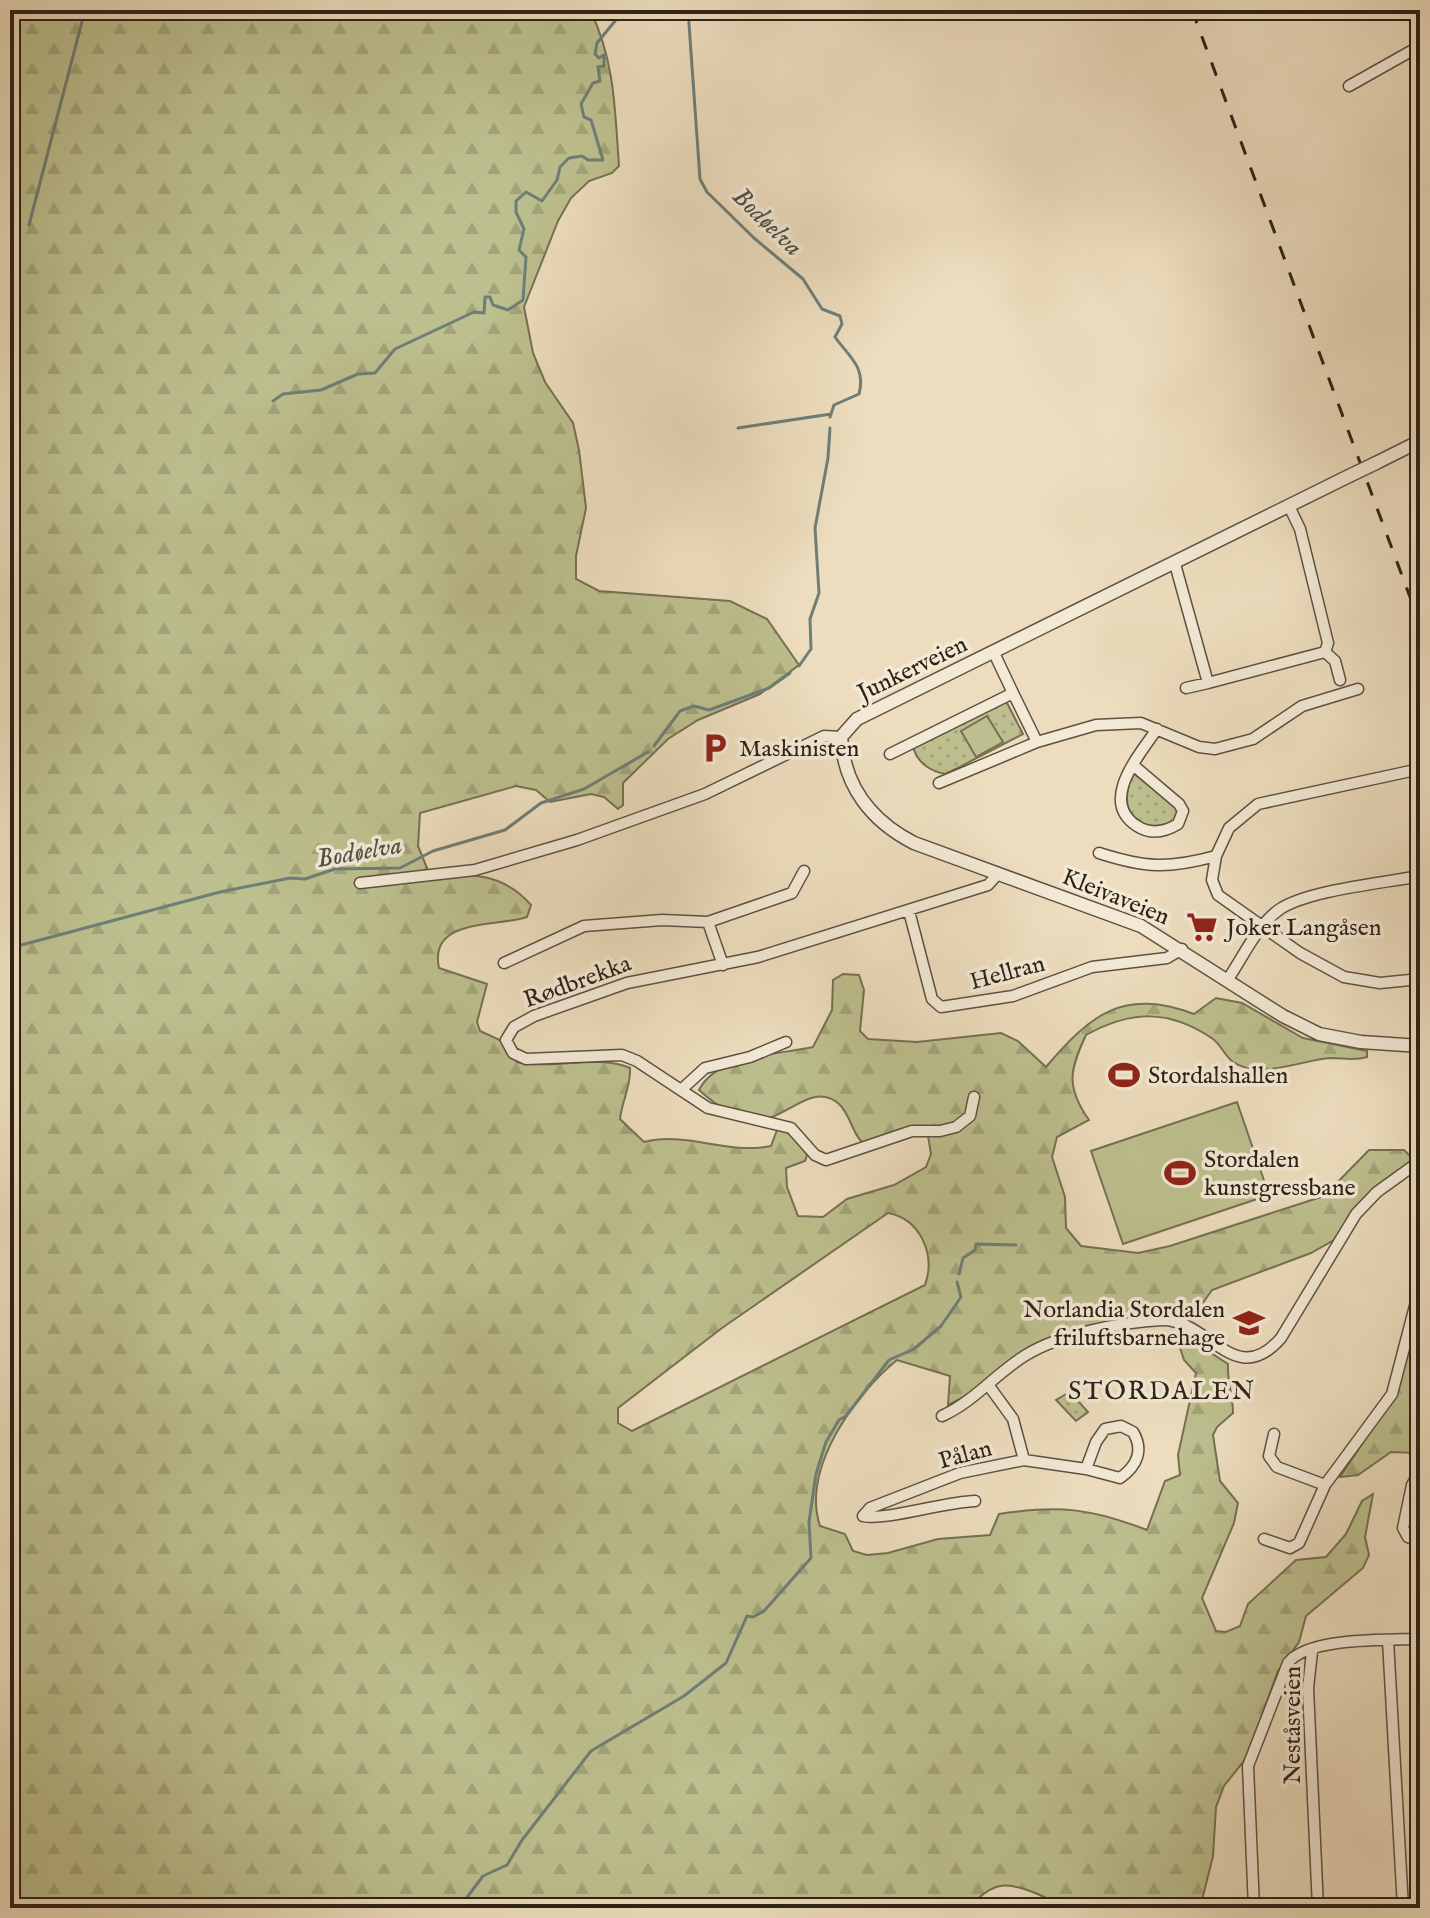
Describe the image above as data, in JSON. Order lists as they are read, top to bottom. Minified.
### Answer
{"streets":{"street":["Junkerveien","Kleivaveien","Hellran","Rødbrekka","Pålan","Neståsveien"]},"crossings":[["Junkerveien","Kleivaveien"],["Kleivaveien","Hellran"],["Kleivaveien","Rødbrekka"],["Hellran","Rødbrekka"]],"districts":["STORDALEN"],"water":["Bodøelva"],"places":{"parking":["Maskinisten"],"supermarket":["Joker Langåsen"],"sports":["Stordalshallen","Stordalen kunstgressbane"],"school or university":["Norlandia Stordalen friluftsbarnehage"]}}
